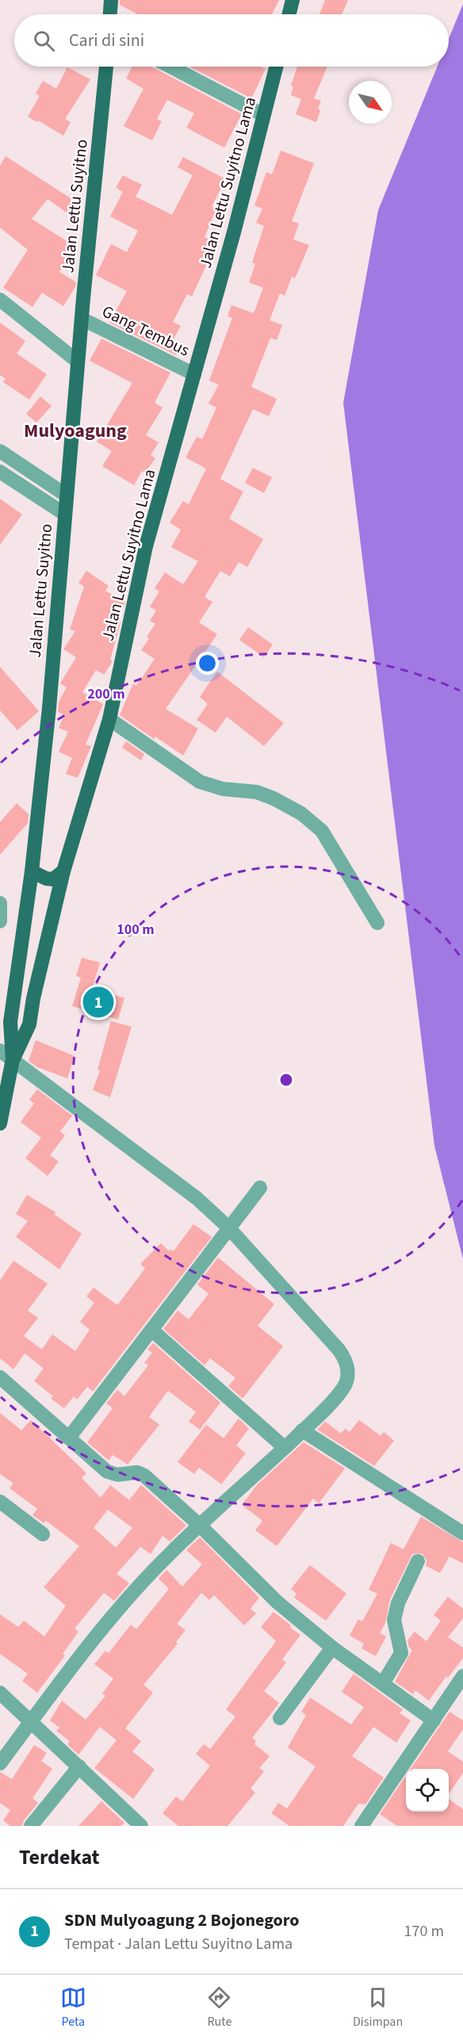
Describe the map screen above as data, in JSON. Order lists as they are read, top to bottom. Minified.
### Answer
{"streets":{"main road":["Jalan Lettu Suyitno Lama","Jalan Lettu Suyitno"],"street":["Gang Tembus"]},"crossings":[["Jalan Lettu Suyitno Lama","Jalan Lettu Suyitno"],["Jalan Lettu Suyitno Lama","Gang Tembus"],["Jalan Lettu Suyitno","Gang Tembus"]],"districts":["Mulyoagung"],"north":"bottom right","page":{"search":"Cari di sini","pins":"1","heading":"Terdekat","list":[{"mark":"1","name":"SDN Mulyoagung 2 Bojonegoro","note":"Tempat · Jalan Lettu Suyitno Lama","value":"170 m"}],"nav":["Peta","Rute","Disimpan"]},"rings":["200 m","100 m"]}
